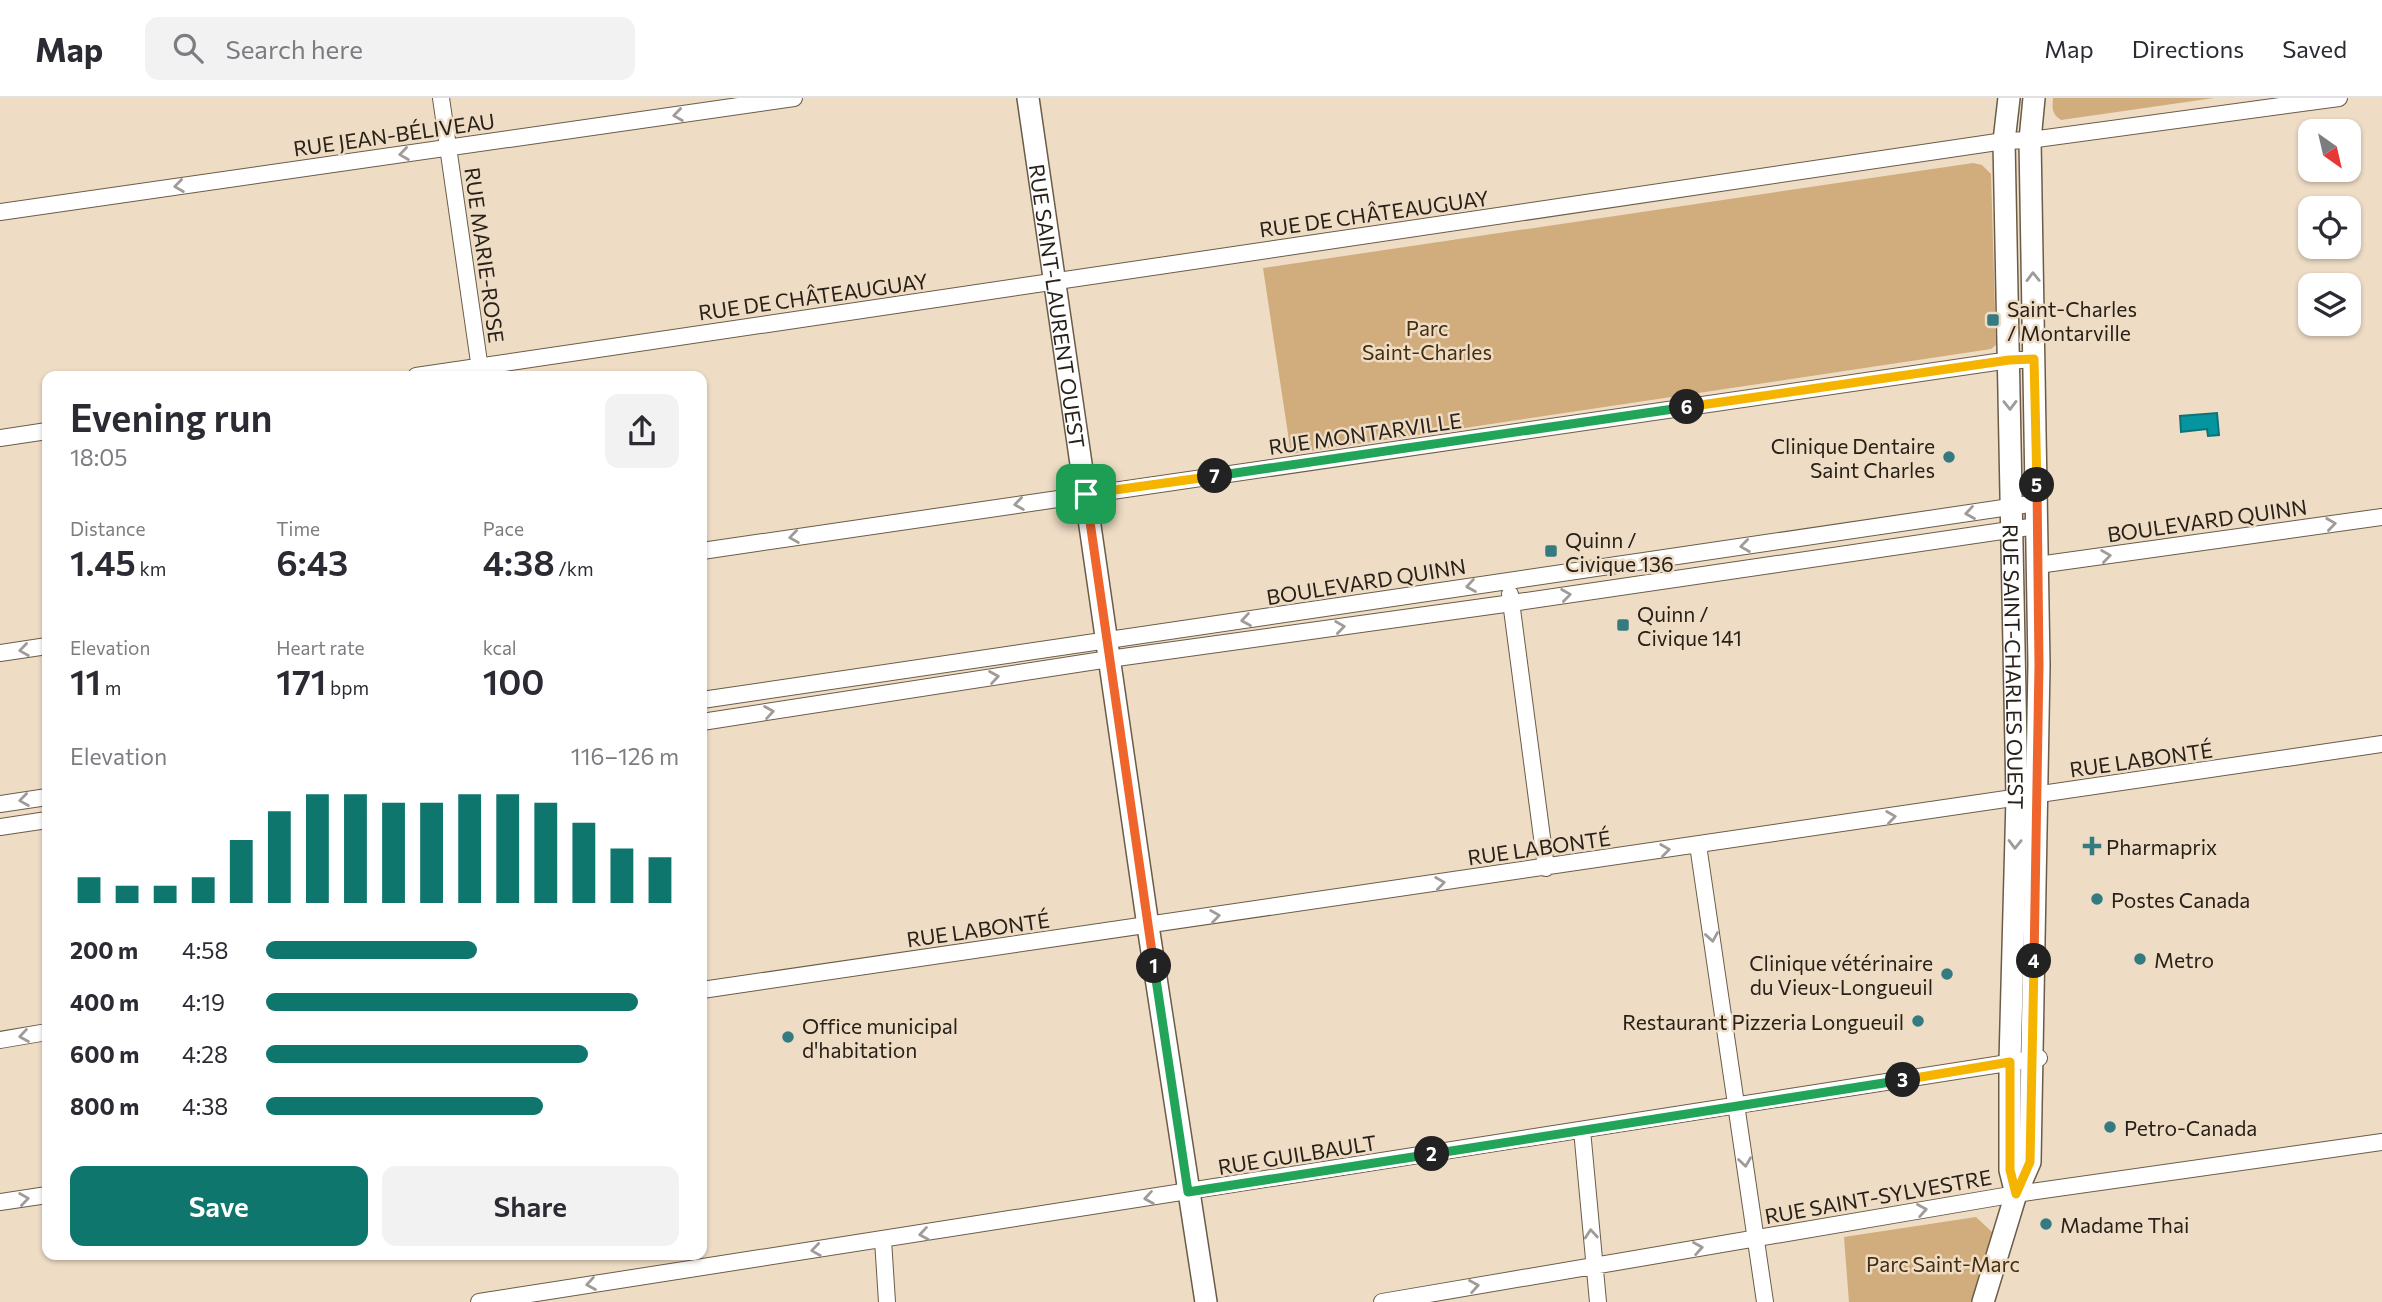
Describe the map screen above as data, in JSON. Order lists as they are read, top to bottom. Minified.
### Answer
{"streets":{"street":["RUE JEAN-BÉLIVEAU","RUE DE CHÂTEAUGUAY","RUE MARIE-ROSE","RUE SAINT-LAURENT OUEST","RUE MONTARVILLE","BOULEVARD QUINN","RUE SAINT-CHARLES OUEST","RUE LABONTÉ","RUE GUILBAULT","RUE SAINT-SYLVESTRE"]},"crossings":[["RUE JEAN-BÉLIVEAU","RUE MARIE-ROSE"],["RUE DE CHÂTEAUGUAY","RUE SAINT-LAURENT OUEST"],["RUE DE CHÂTEAUGUAY","RUE SAINT-CHARLES OUEST"],["RUE SAINT-LAURENT OUEST","RUE MONTARVILLE"],["RUE SAINT-LAURENT OUEST","BOULEVARD QUINN"],["RUE SAINT-LAURENT OUEST","RUE LABONTÉ"],["RUE SAINT-LAURENT OUEST","RUE GUILBAULT"],["RUE MONTARVILLE","RUE SAINT-CHARLES OUEST"],["BOULEVARD QUINN","RUE SAINT-CHARLES OUEST"],["RUE SAINT-CHARLES OUEST","RUE LABONTÉ"],["RUE SAINT-CHARLES OUEST","RUE GUILBAULT"],["RUE SAINT-CHARLES OUEST","RUE SAINT-SYLVESTRE"]],"one_way":["RUE JEAN-BÉLIVEAU","RUE LABONTÉ","RUE GUILBAULT","RUE SAINT-SYLVESTRE"],"parks":["Parc Saint-Charles","Parc Saint-Marc"],"places":{"transit":["Saint-Charles / Montarville","Quinn / Civique 136","Quinn / Civique 141"],"other":["Clinique Dentaire Saint Charles","Postes Canada","Metro","Clinique vétérinaire du Vieux-Longueuil","Restaurant Pizzeria Longueuil","Office municipal d'habitation","Petro-Canada","Madame Thai"],"health":["Pharmaprix"]},"north":"bottom right","page":{"header":"Map","search":"Search here","nav":["Map","Directions","Saved"],"heading":["Evening run","18:05"],"pins":["6","7","5","4","1","3","2"],"stats":[["Distance","1.45 km"],["Time","6:43"],["Pace","4:38 /km"],["Elevation","11 m"],["Heart rate","171 bpm"],["kcal","100"]],"chart":["Elevation","116–126 m"],"list":[{"name":"200 m","note":"4:58"},{"name":"400 m","note":"4:19"},{"name":"600 m","note":"4:28"},{"name":"800 m","note":"4:38"}],"buttons":["Save","Share"]}}
